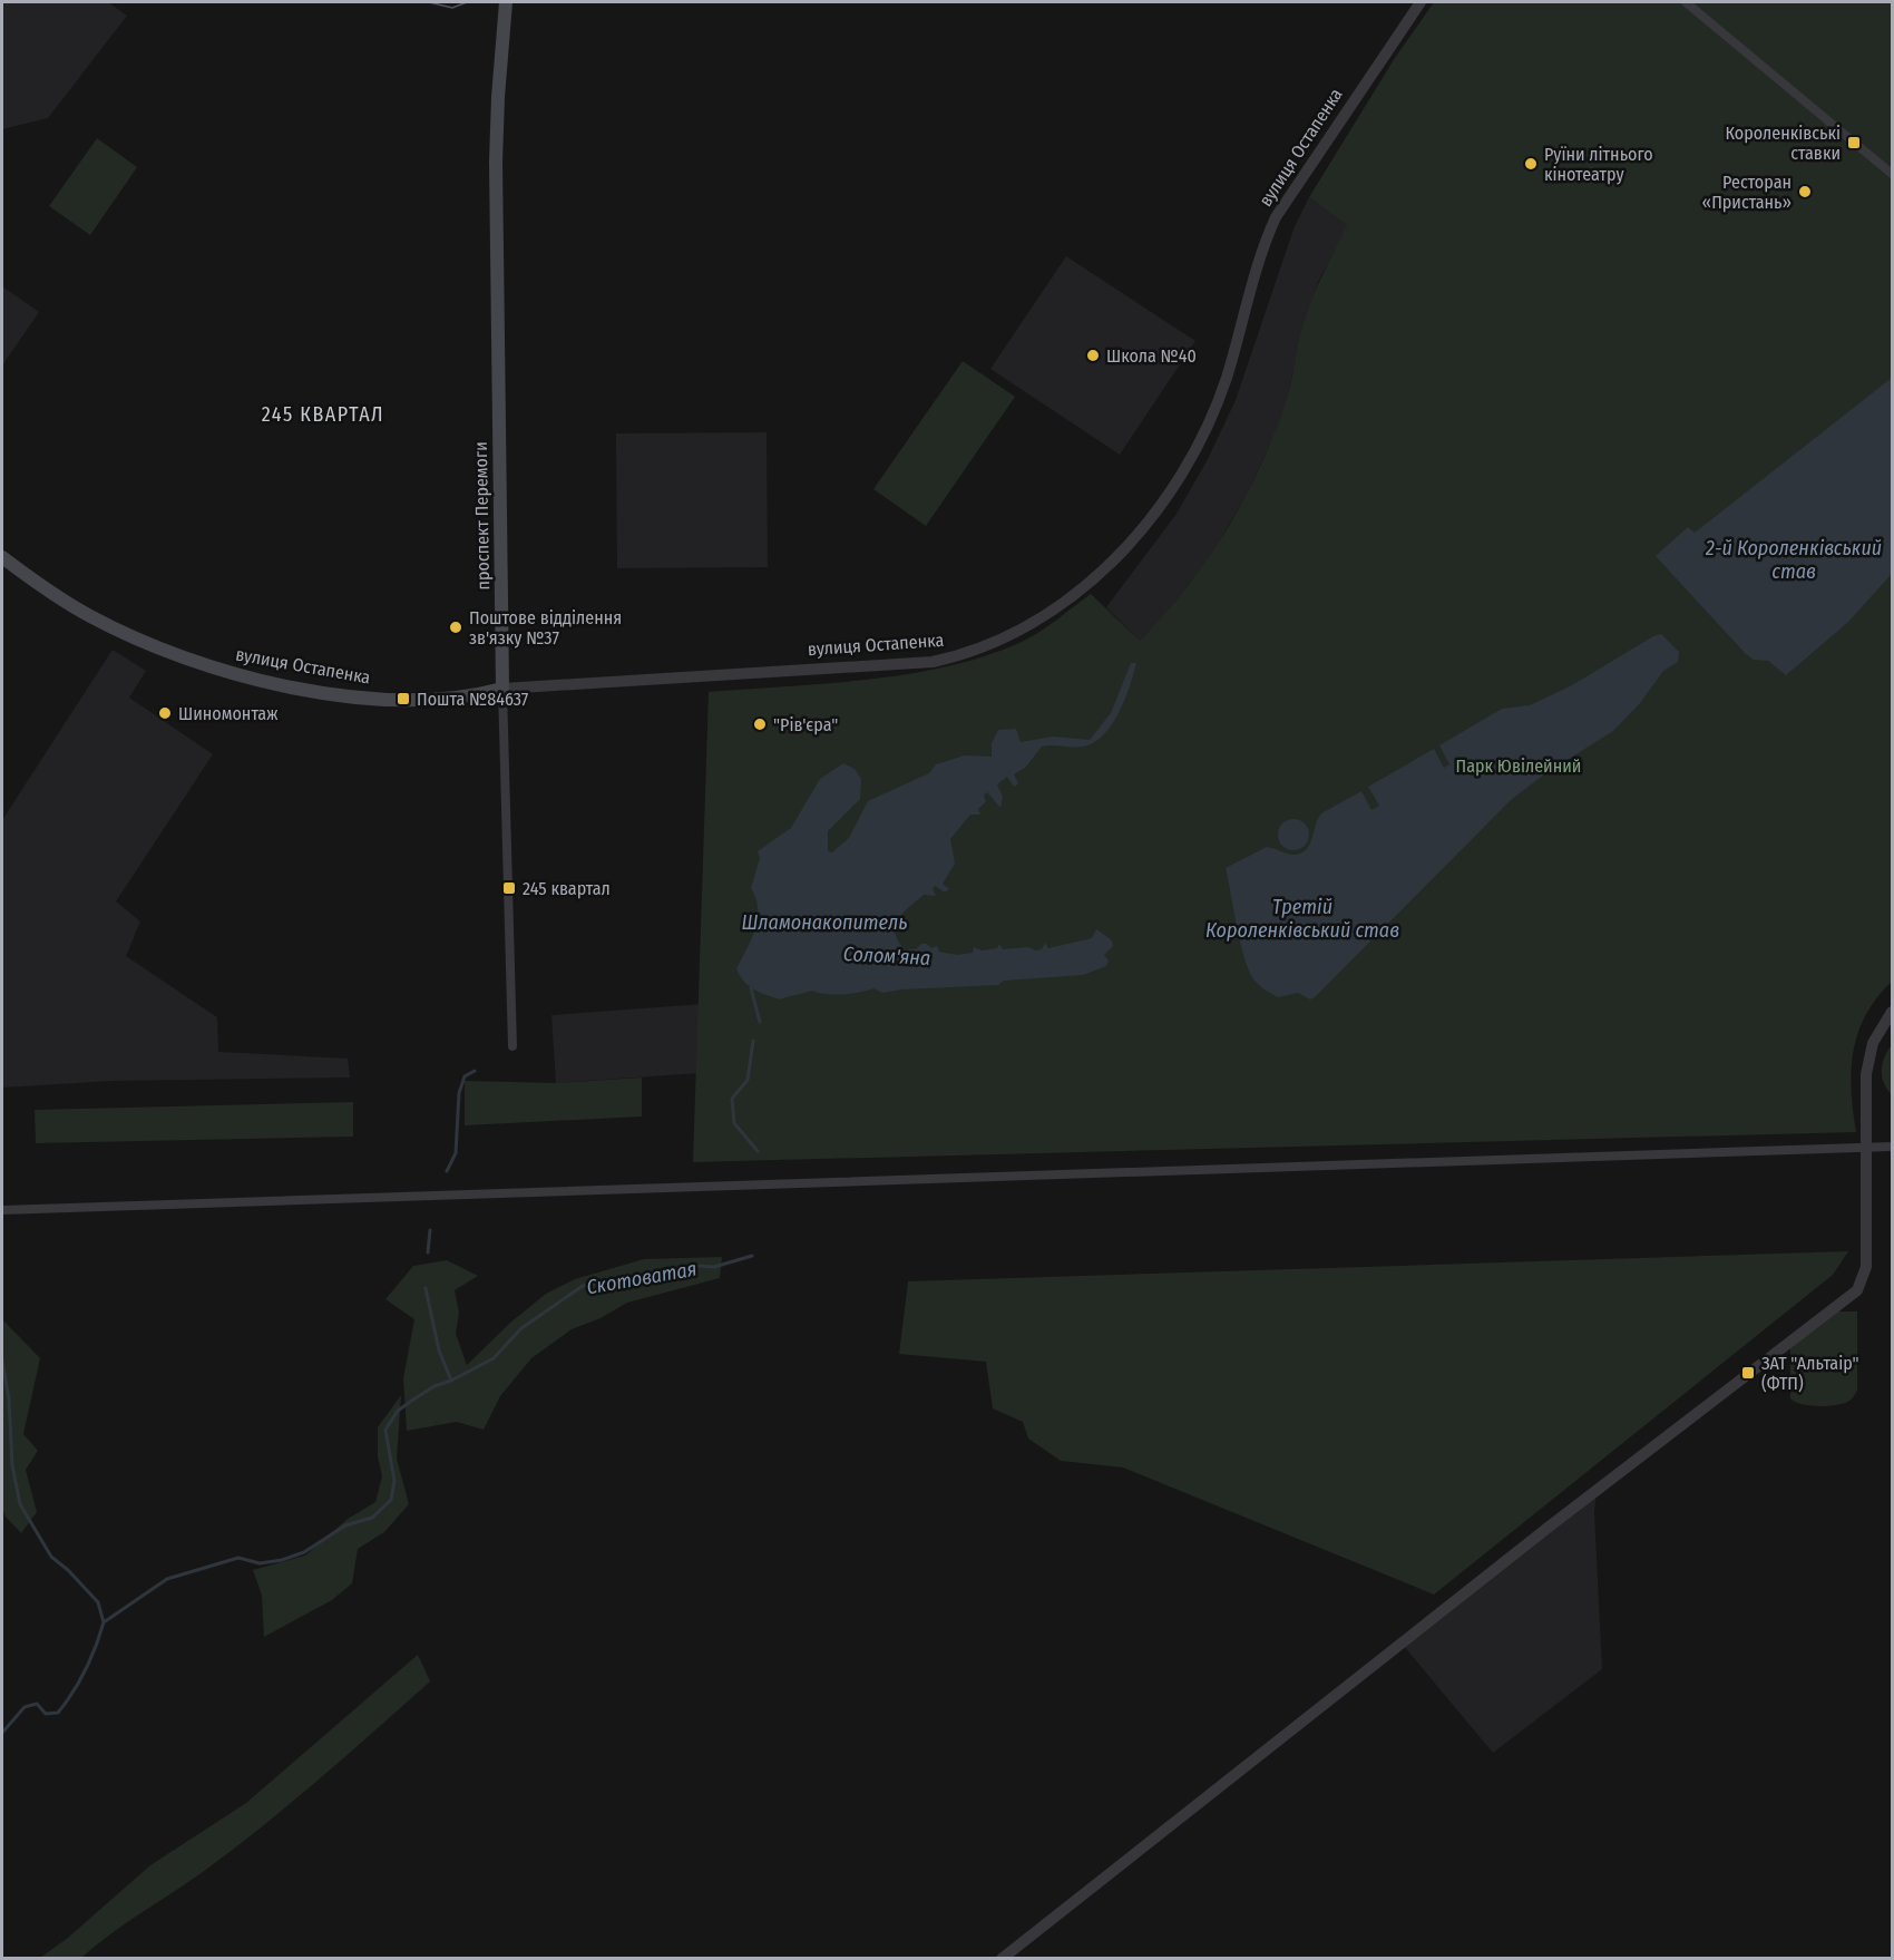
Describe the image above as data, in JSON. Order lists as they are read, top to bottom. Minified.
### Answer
{"streets":{"main road":["вулиця Остапенка","проспект Перемоги"]},"crossings":[["вулиця Остапенка","проспект Перемоги"]],"districts":["245 КВАРТАЛ"],"water":["2-й Короленківський став","Третій Короленківський став","Шламонакопитель","Солом'яна","Скотоватая"],"parks":["Парк Ювілейний"],"places":{"transit":["Короленківські ставки","Пошта №84637","245 квартал","ЗАТ \"Альтаір\" (ФТП)"],"other":["Руїни літнього кінотеатру","Ресторан «Пристань»","Школа №40","Поштове відділення зв'язку №37","Шиномонтаж","\"Рів'єра\""]}}
